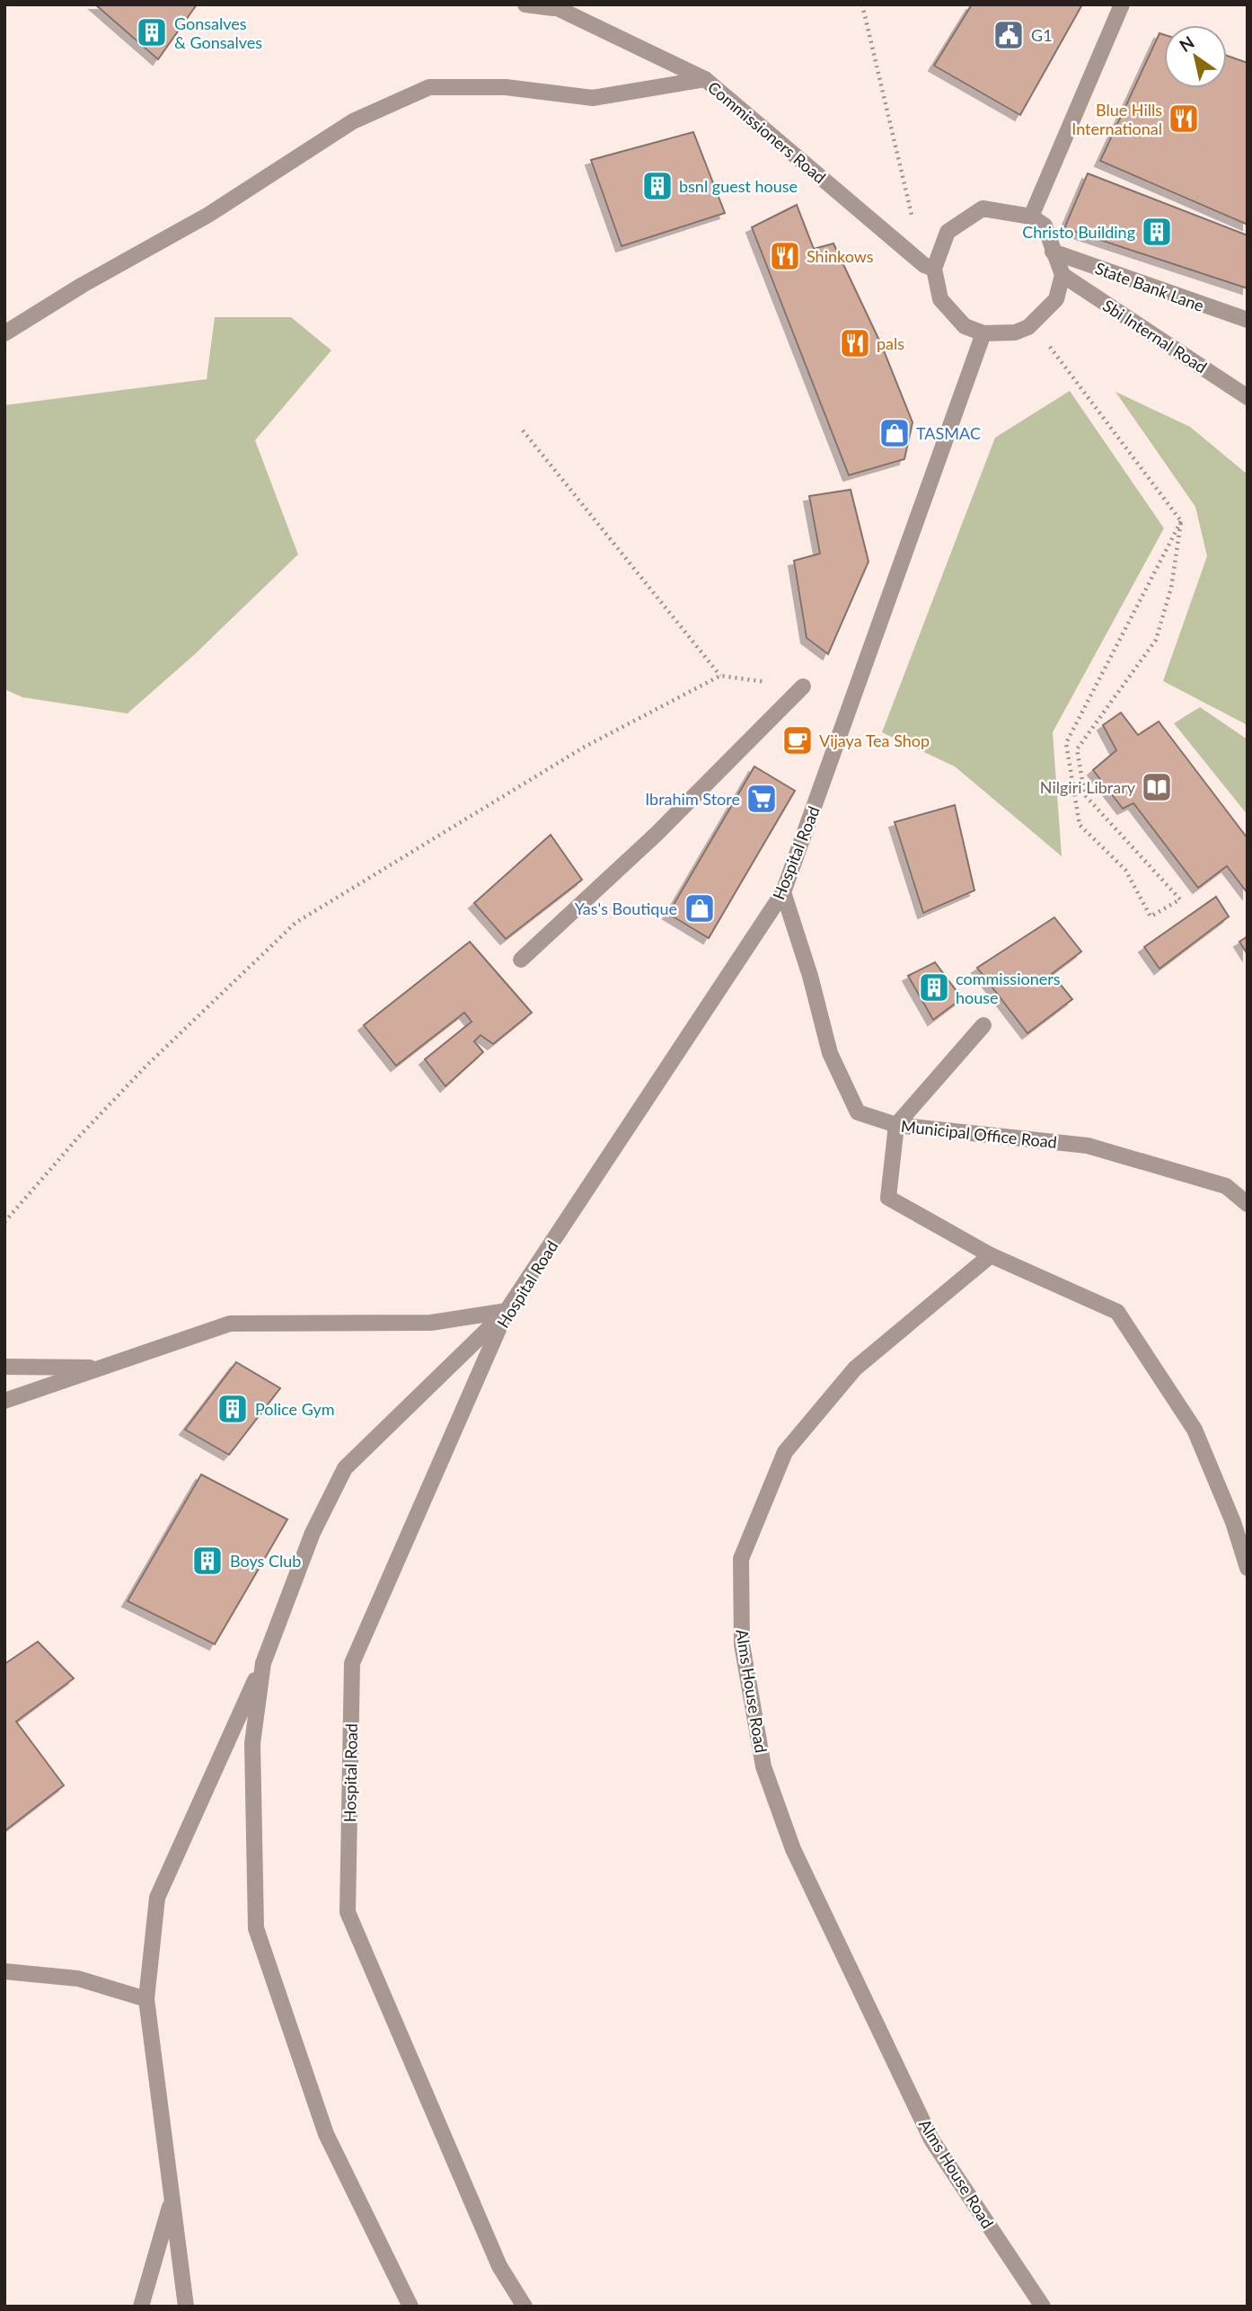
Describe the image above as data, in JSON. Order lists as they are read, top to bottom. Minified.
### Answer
{"streets":{"street":["Commissioners Road","State Bank Lane","Sbi Internal Road","Hospital Road","Municipal Office Road","Alms House Road"]},"crossings":[["Commissioners Road","State Bank Lane"],["Commissioners Road","Sbi Internal Road"],["Commissioners Road","Hospital Road"],["State Bank Lane","Sbi Internal Road"],["State Bank Lane","Hospital Road"],["Sbi Internal Road","Hospital Road"],["Hospital Road","Municipal Office Road"]],"places":{"building":["Gonsalves & Gonsalves","bsnl guest house","Christo Building","commissioners house","Police Gym","Boys Club"],"public building":["G1"],"restaurant":["Blue Hills International","Shinkows","pals"],"shop":["TASMAC","Yas's Boutique"],"cafe":["Vijaya Tea Shop"],"library":["Nilgiri Library"],"supermarket":["Ibrahim Store"]},"north":"top left"}
